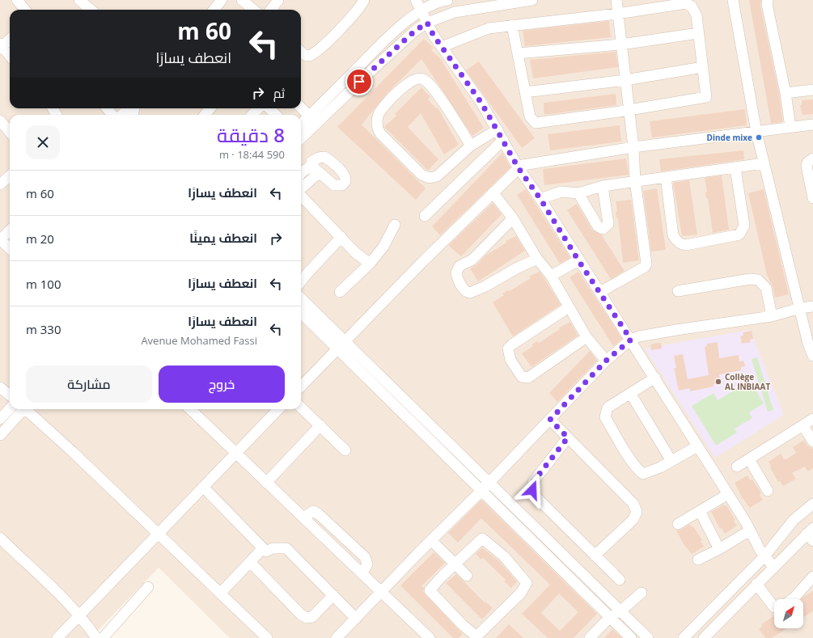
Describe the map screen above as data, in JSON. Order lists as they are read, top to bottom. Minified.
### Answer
{"places":["Dinde mixe","Collège AL INBIAAT"],"north":"top right","page":{"turn":["60 m","انعطف يسارًا"],"then":"ثم","heading":["8 دقيقة","590 m · 18:44"],"list":[{"name":"انعطف يسارًا","value":"60 m"},{"name":"انعطف يمينًا","value":"20 m"},{"name":"انعطف يسارًا","value":"100 m"},{"name":"انعطف يسارًا","note":"Avenue Mohamed Fassi","value":"330 m"}],"buttons":["خروج","مشاركة"]}}
